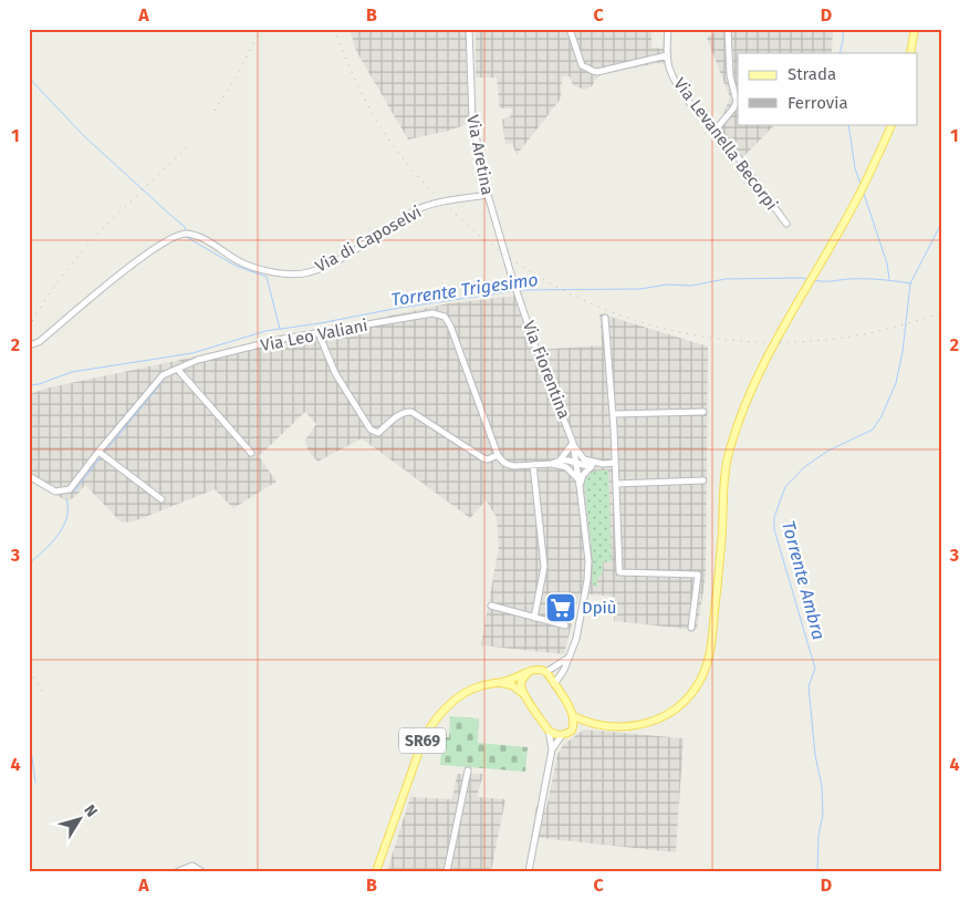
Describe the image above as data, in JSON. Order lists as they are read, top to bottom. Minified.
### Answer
{"streets":{"main road":["SR69"],"street":["Via Levanella Becorpi","Via Aretina","Via di Caposelvi","Via Leo Valiani","Via Fiorentina"]},"crossings":[["Via Aretina","Via di Caposelvi"],["Via Aretina","Via Fiorentina"]],"water":["Torrente Trigesimo","Torrente Ambra"],"places":{"supermarket":["Dpiù"]},"legend":["Strada","Ferrovia"],"north":"top right","grid":{"columns":["A","B","C","D"],"rows":["1","2","3","4"]}}
